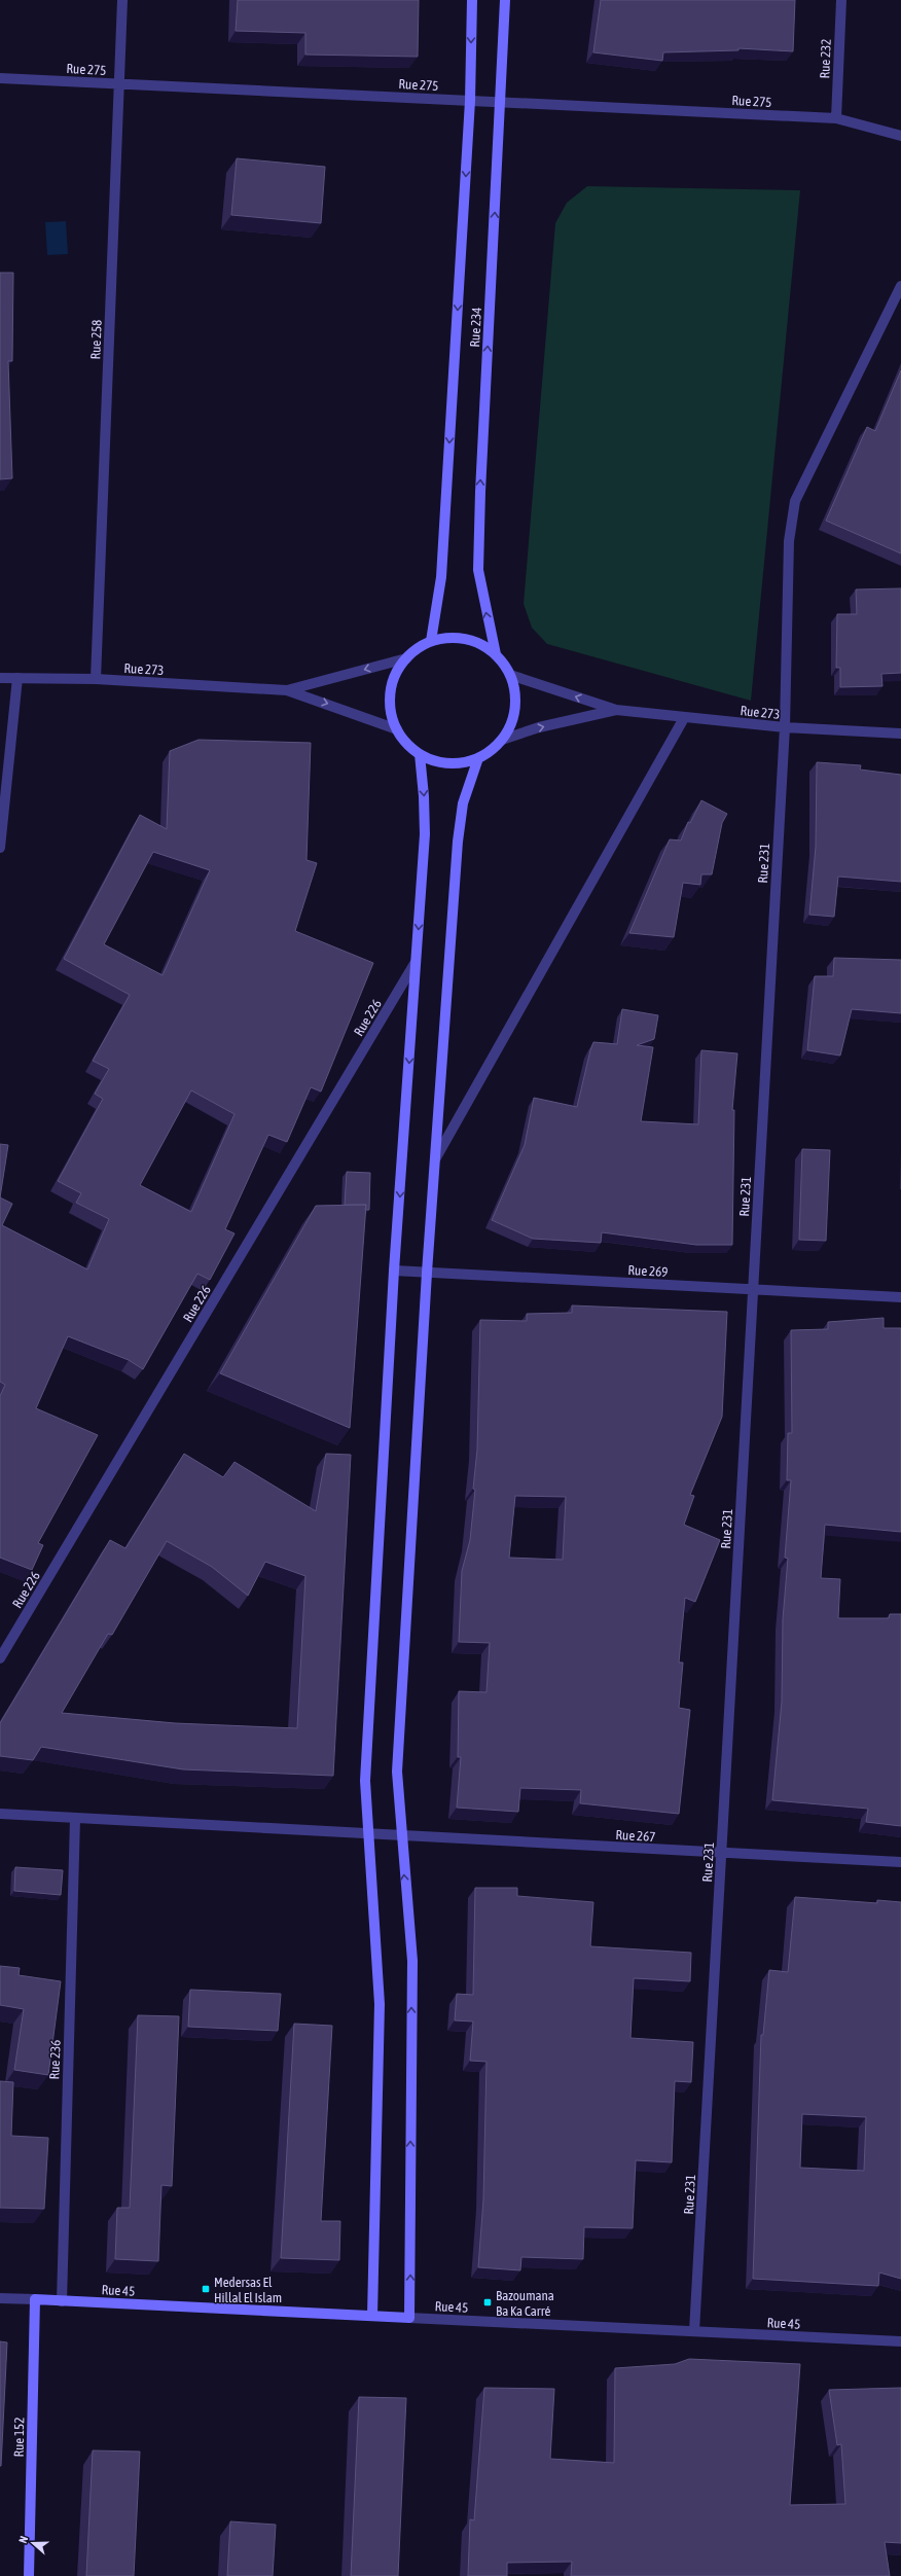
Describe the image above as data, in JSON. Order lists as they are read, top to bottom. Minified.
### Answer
{"streets":{"main road":["Rue 234","Rue 45","Rue 152"],"street":["Rue 232","Rue 275","Rue 258","Rue 273","Rue 231","Rue 226","Rue 269","Rue 267","Rue 236"]},"crossings":[["Rue 232","Rue 275"],["Rue 275","Rue 234"],["Rue 275","Rue 258"],["Rue 234","Rue 273"],["Rue 258","Rue 273"],["Rue 273","Rue 231"],["Rue 231","Rue 269"],["Rue 231","Rue 267"],["Rue 231","Rue 45"],["Rue 267","Rue 236"],["Rue 236","Rue 45"],["Rue 45","Rue 152"]],"places":{"transit":["Medersas El Hillal El Islam","Bazoumana Ba Ka Carré"]},"north":"left"}
